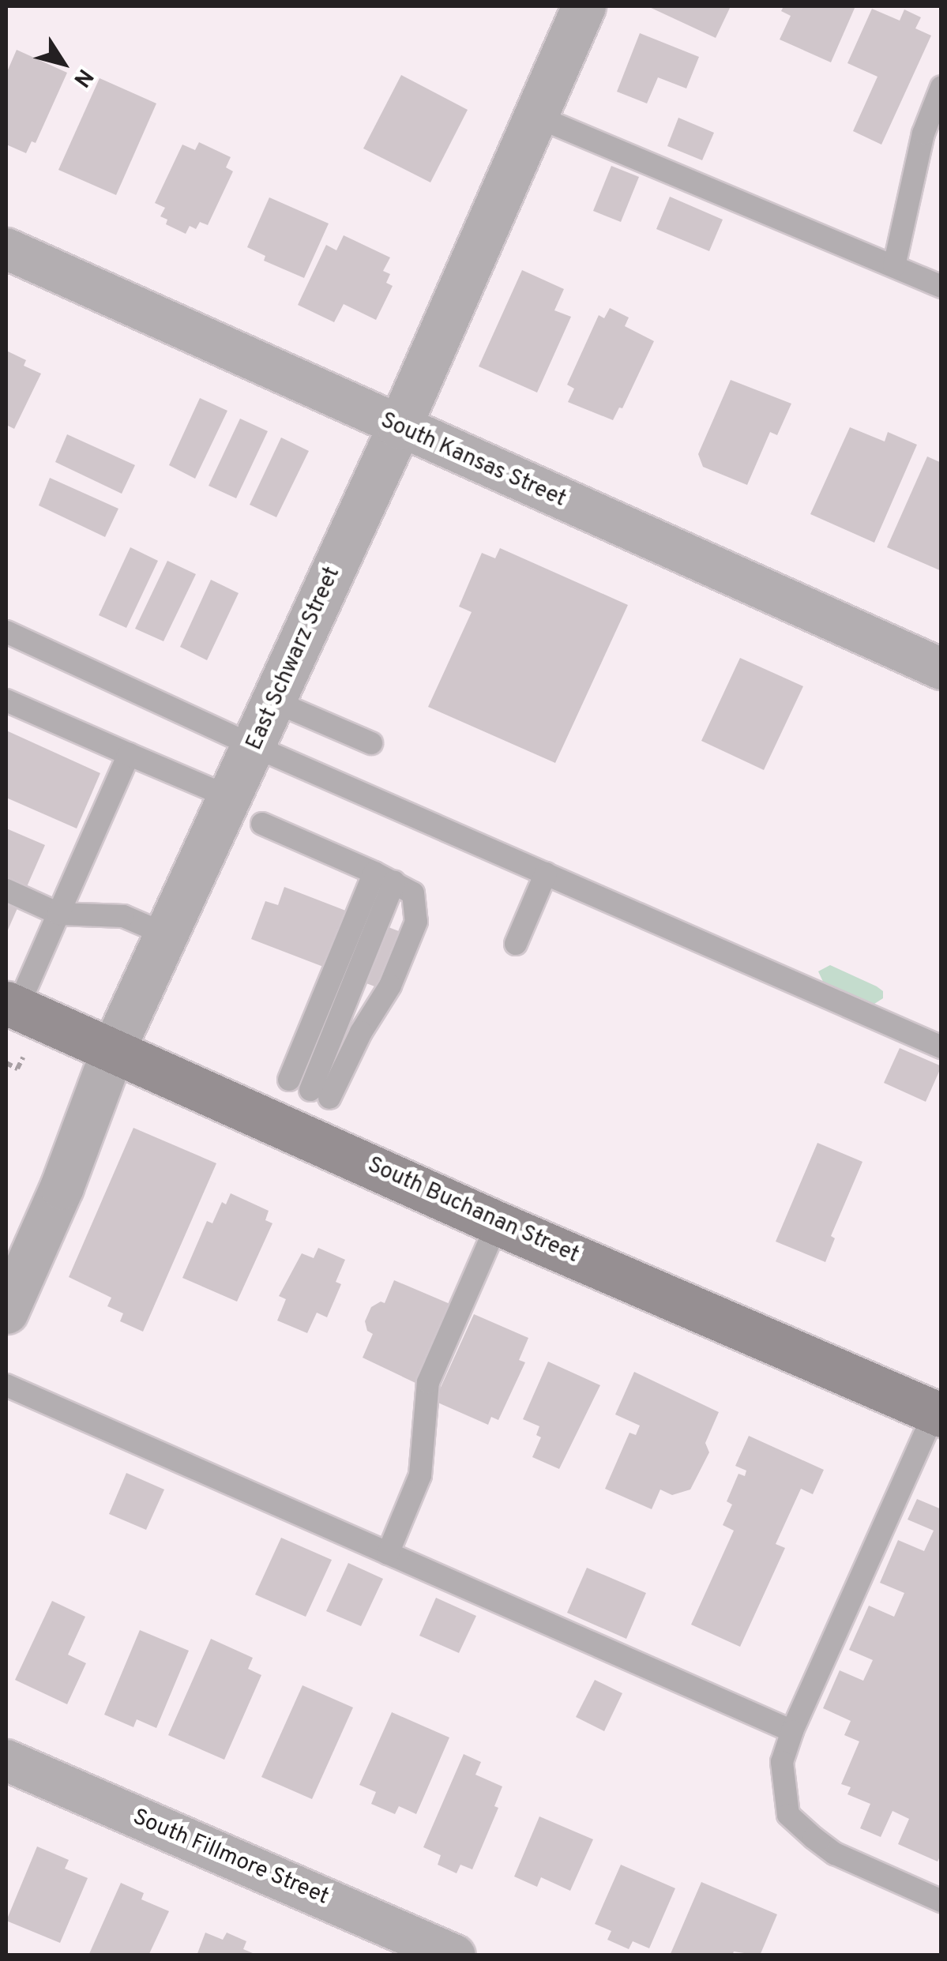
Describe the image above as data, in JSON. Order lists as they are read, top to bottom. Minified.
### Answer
{"streets":{"main road":["South Buchanan Street"],"street":["South Kansas Street","East Schwarz Street","South Fillmore Street"]},"crossings":[["South Kansas Street","East Schwarz Street"],["East Schwarz Street","South Buchanan Street"]],"north":"bottom right"}
